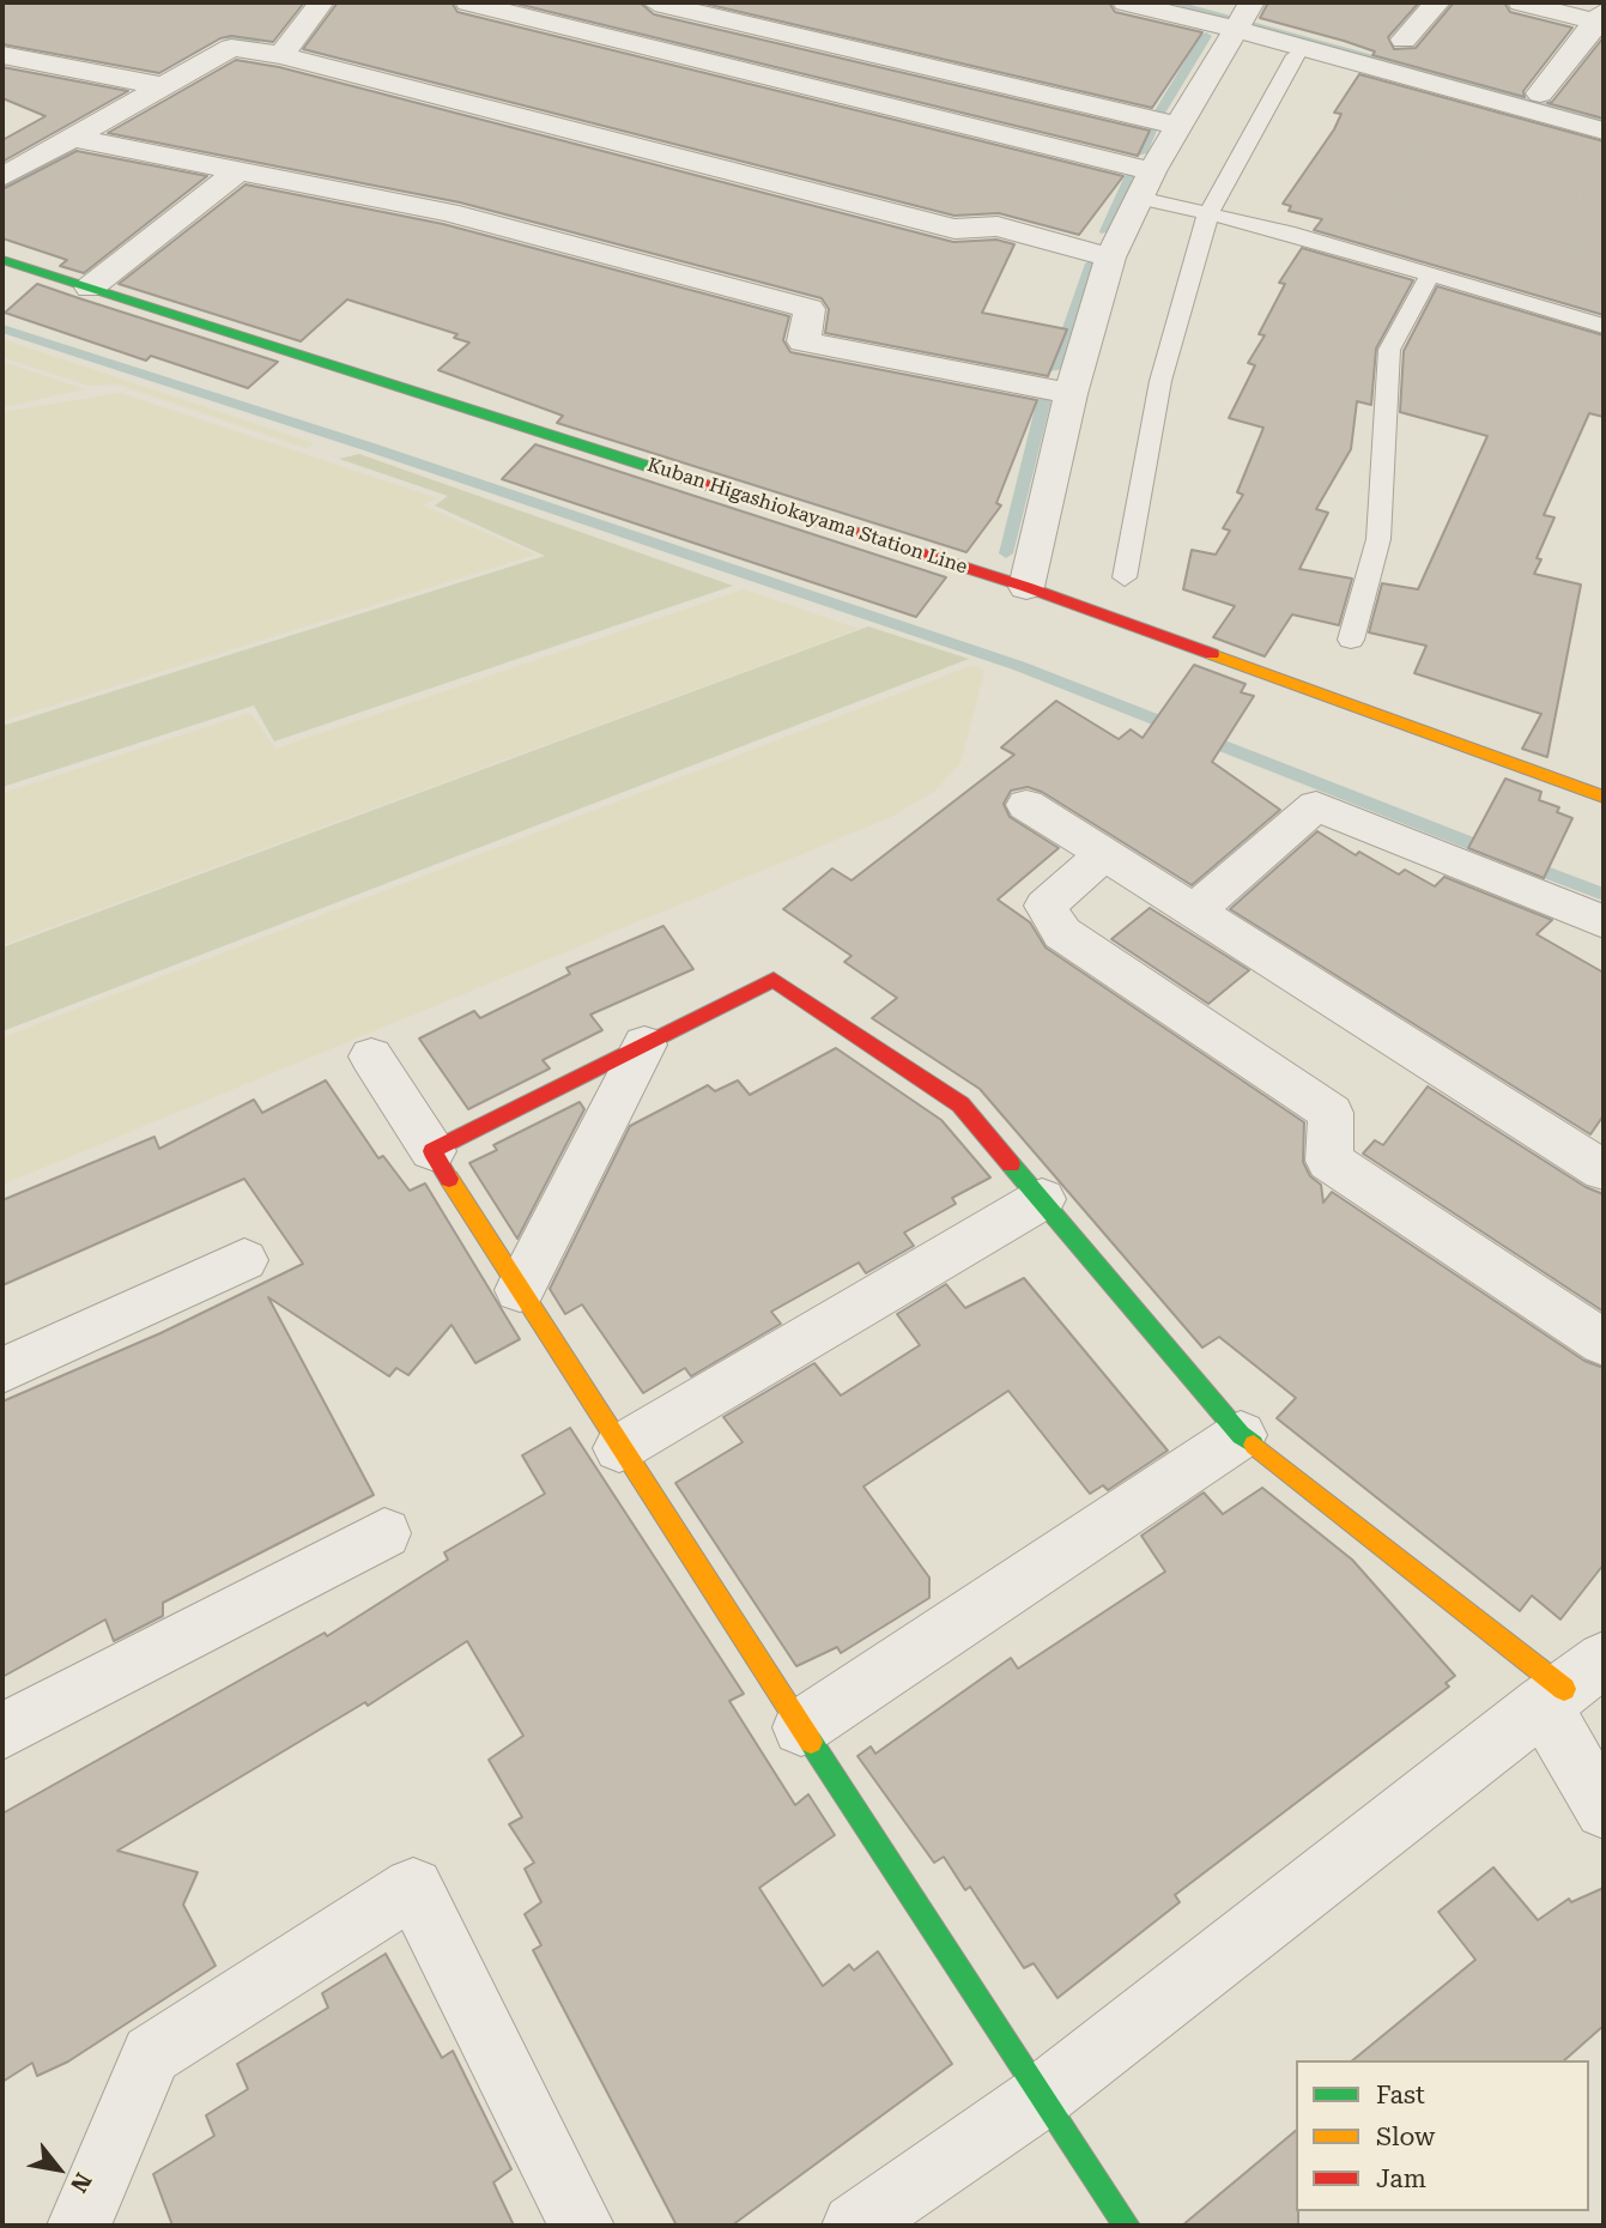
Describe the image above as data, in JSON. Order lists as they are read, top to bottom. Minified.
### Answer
{"streets":{"street":["Kuban Higashiokayama Station Line"]},"legend":["Fast","Slow","Jam"],"north":"bottom right"}
